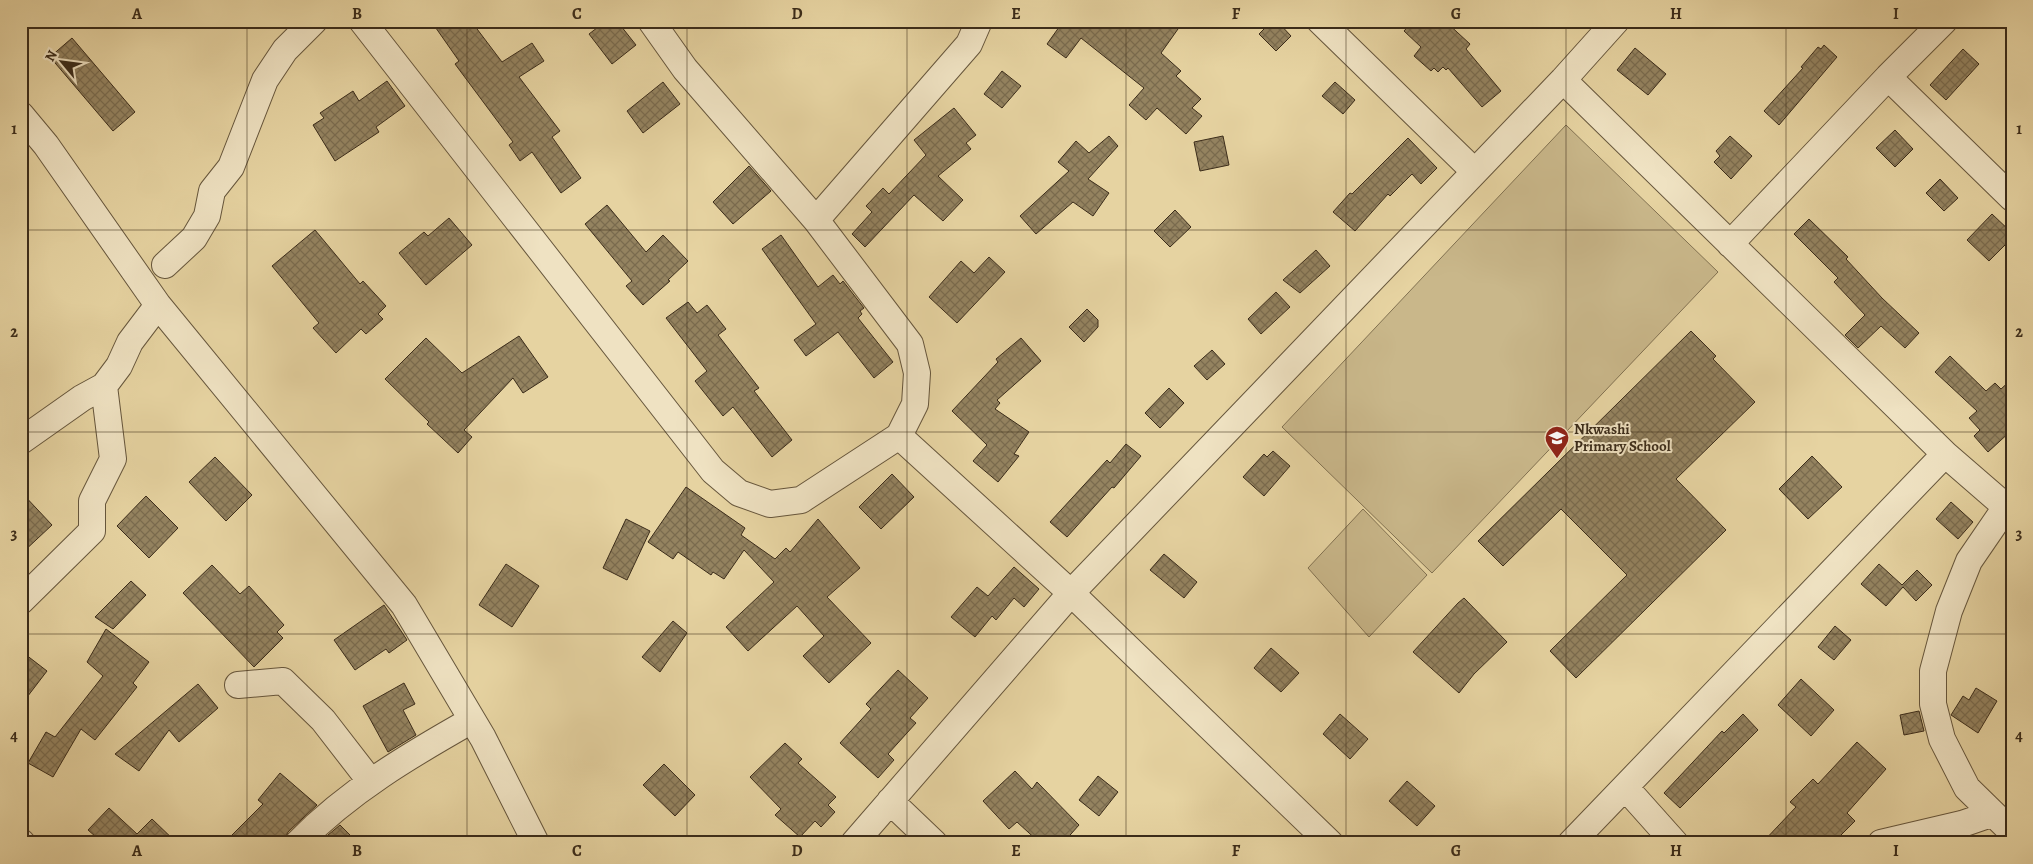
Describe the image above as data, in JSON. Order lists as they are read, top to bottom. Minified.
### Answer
{"places":{"school or university":["Nkwashi Primary School"]},"north":"top left","grid":{"columns":["A","B","C","D","E","F","G","H","I"],"rows":["1","2","3","4"]}}
